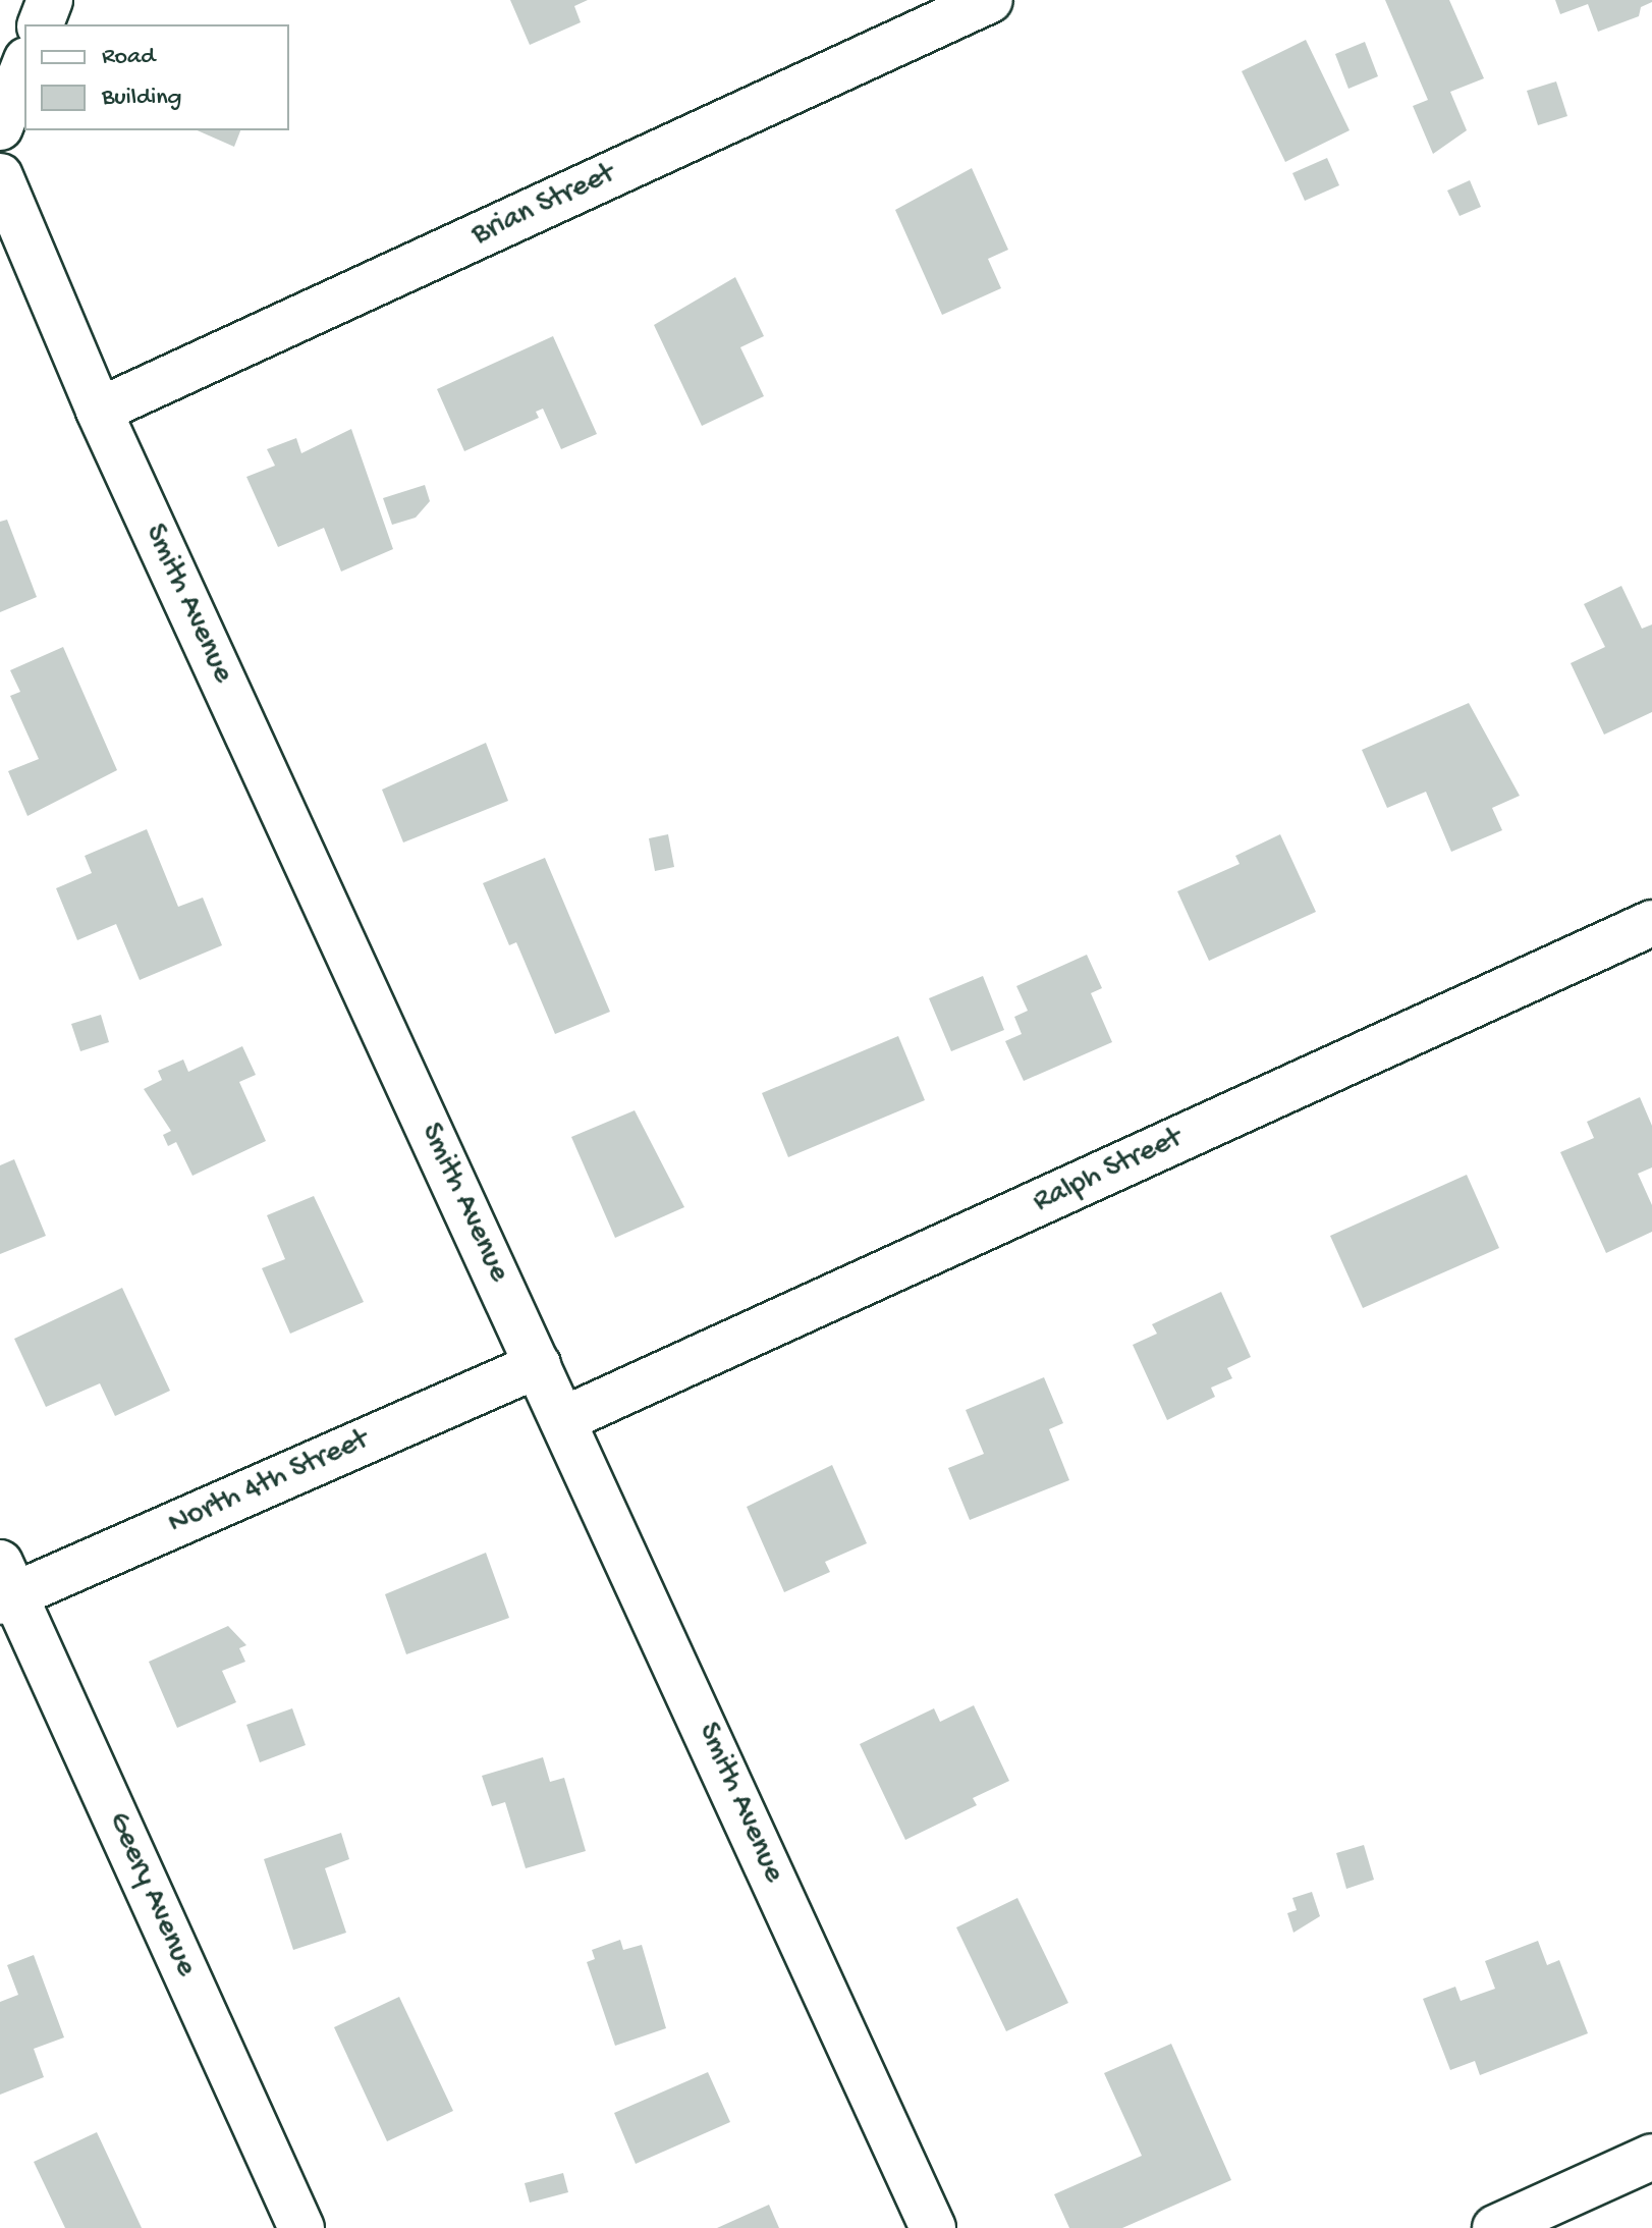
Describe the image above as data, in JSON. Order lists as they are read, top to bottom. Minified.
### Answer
{"streets":{"street":["Brian Street","Smith Avenue","Ralph Street","North 4th Street","Geery Avenue"]},"crossings":[["Brian Street","Smith Avenue"],["Smith Avenue","Ralph Street"],["Smith Avenue","North 4th Street"],["North 4th Street","Geery Avenue"]],"legend":["Road","Building"]}
